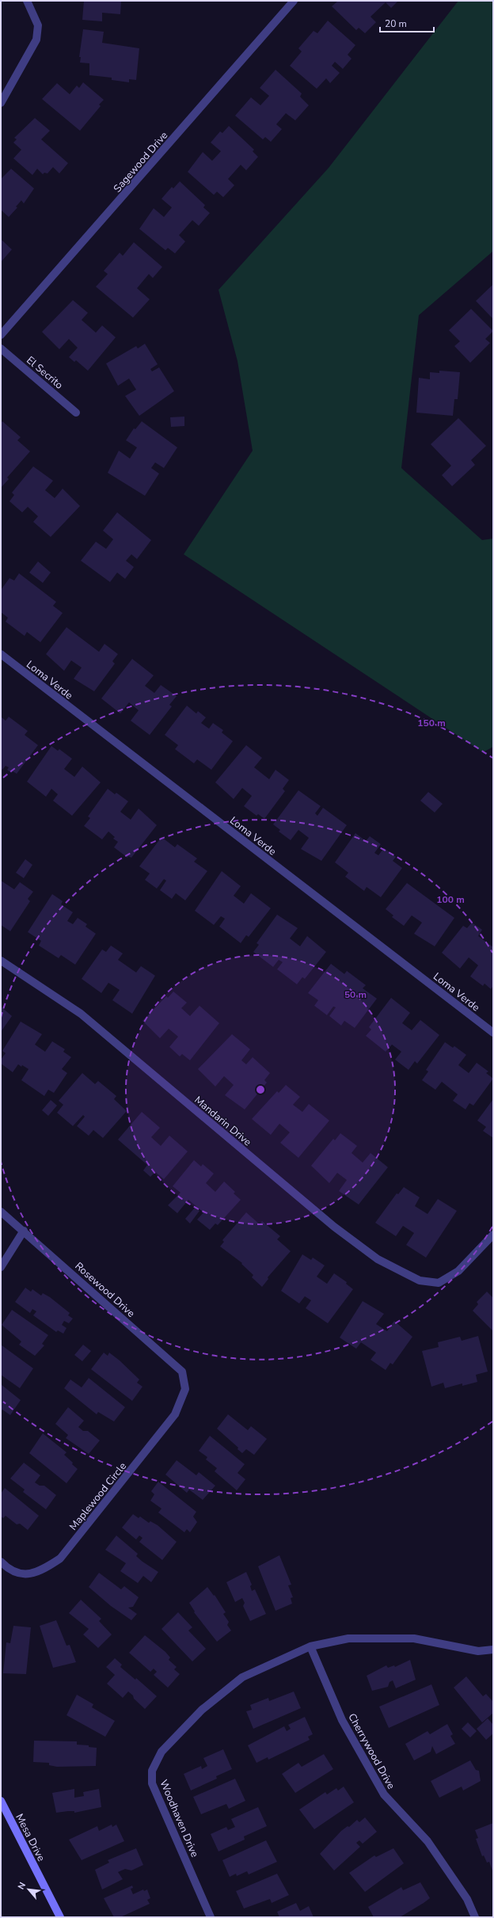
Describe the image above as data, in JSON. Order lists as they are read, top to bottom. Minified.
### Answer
{"streets":{"main road":["Mesa Drive"],"street":["Sagewood Drive","El Secrito","Loma Verde","Mandarin Drive","Rosewood Drive","Maplewood Circle","Cherrywood Drive","Woodhaven Drive"]},"crossings":[["Rosewood Drive","Maplewood Circle"],["Cherrywood Drive","Woodhaven Drive"]],"scale_bar":"20 m","north":"top left","rings":["150 m","100 m","50 m"]}
